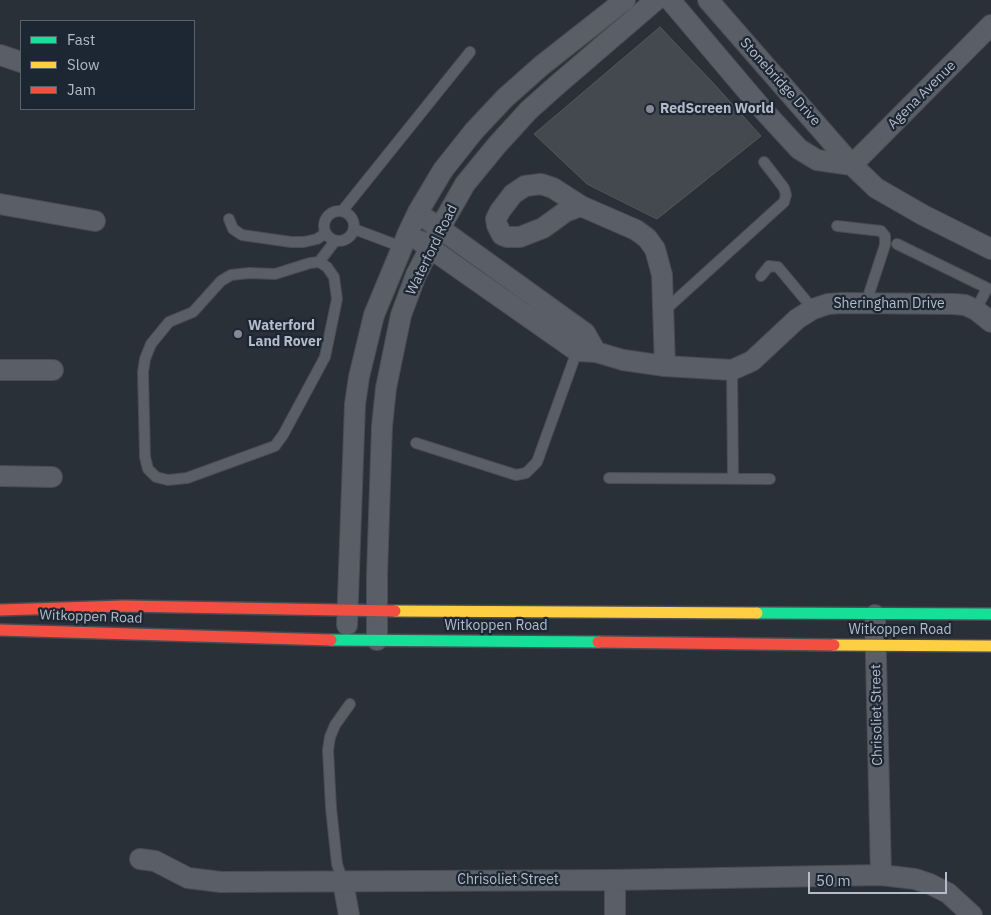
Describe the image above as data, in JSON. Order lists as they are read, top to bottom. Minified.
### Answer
{"streets":{"main road":["Witkoppen Road"],"street":["Stonebridge Drive","Agena Avenue","Waterford Road","Sheringham Drive","Chrisoliet Street"]},"crossings":[["Stonebridge Drive","Agena Avenue"],["Waterford Road","Sheringham Drive"],["Waterford Road","Witkoppen Road"],["Witkoppen Road","Chrisoliet Street"]],"places":["RedScreen World","Waterford Land Rover"],"legend":["Fast","Slow","Jam"],"scale_bar":"50 m"}
